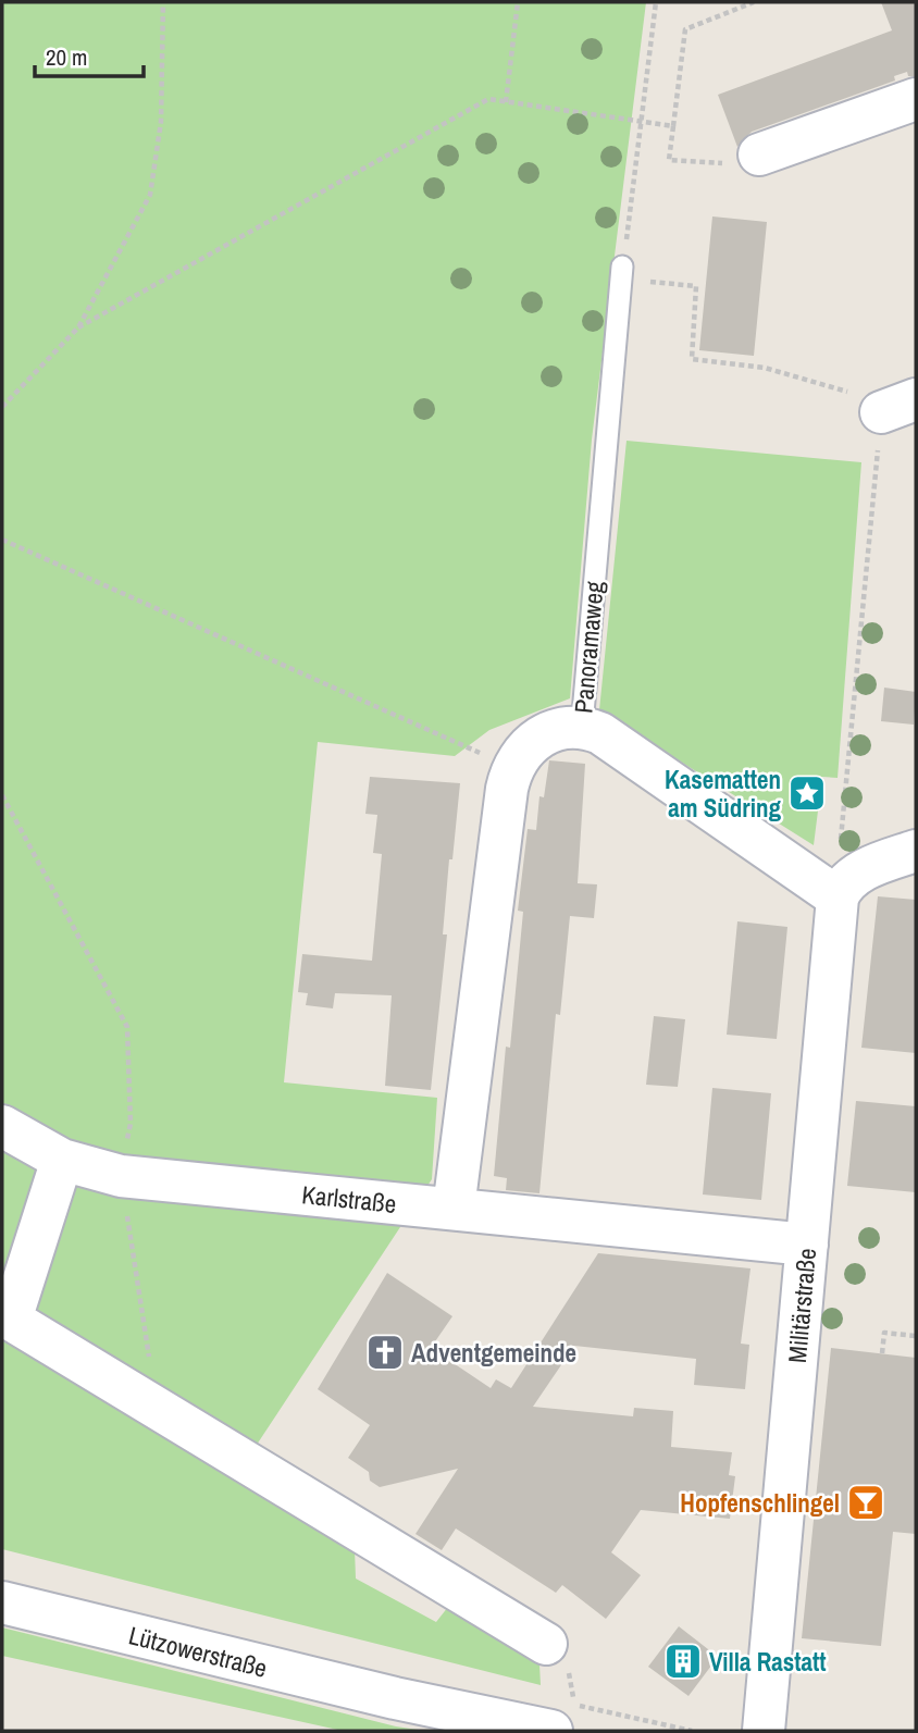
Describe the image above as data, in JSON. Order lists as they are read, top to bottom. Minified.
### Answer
{"streets":{"street":["Panoramaweg","Karlstraße","Militärstraße","Lützowerstraße"]},"crossings":[["Karlstraße","Militärstraße"]],"places":{"place":["Kasematten am Südring"],"church":["Adventgemeinde"],"bar":["Hopfenschlingel"],"building":["Villa Rastatt"]},"scale_bar":"20 m"}
